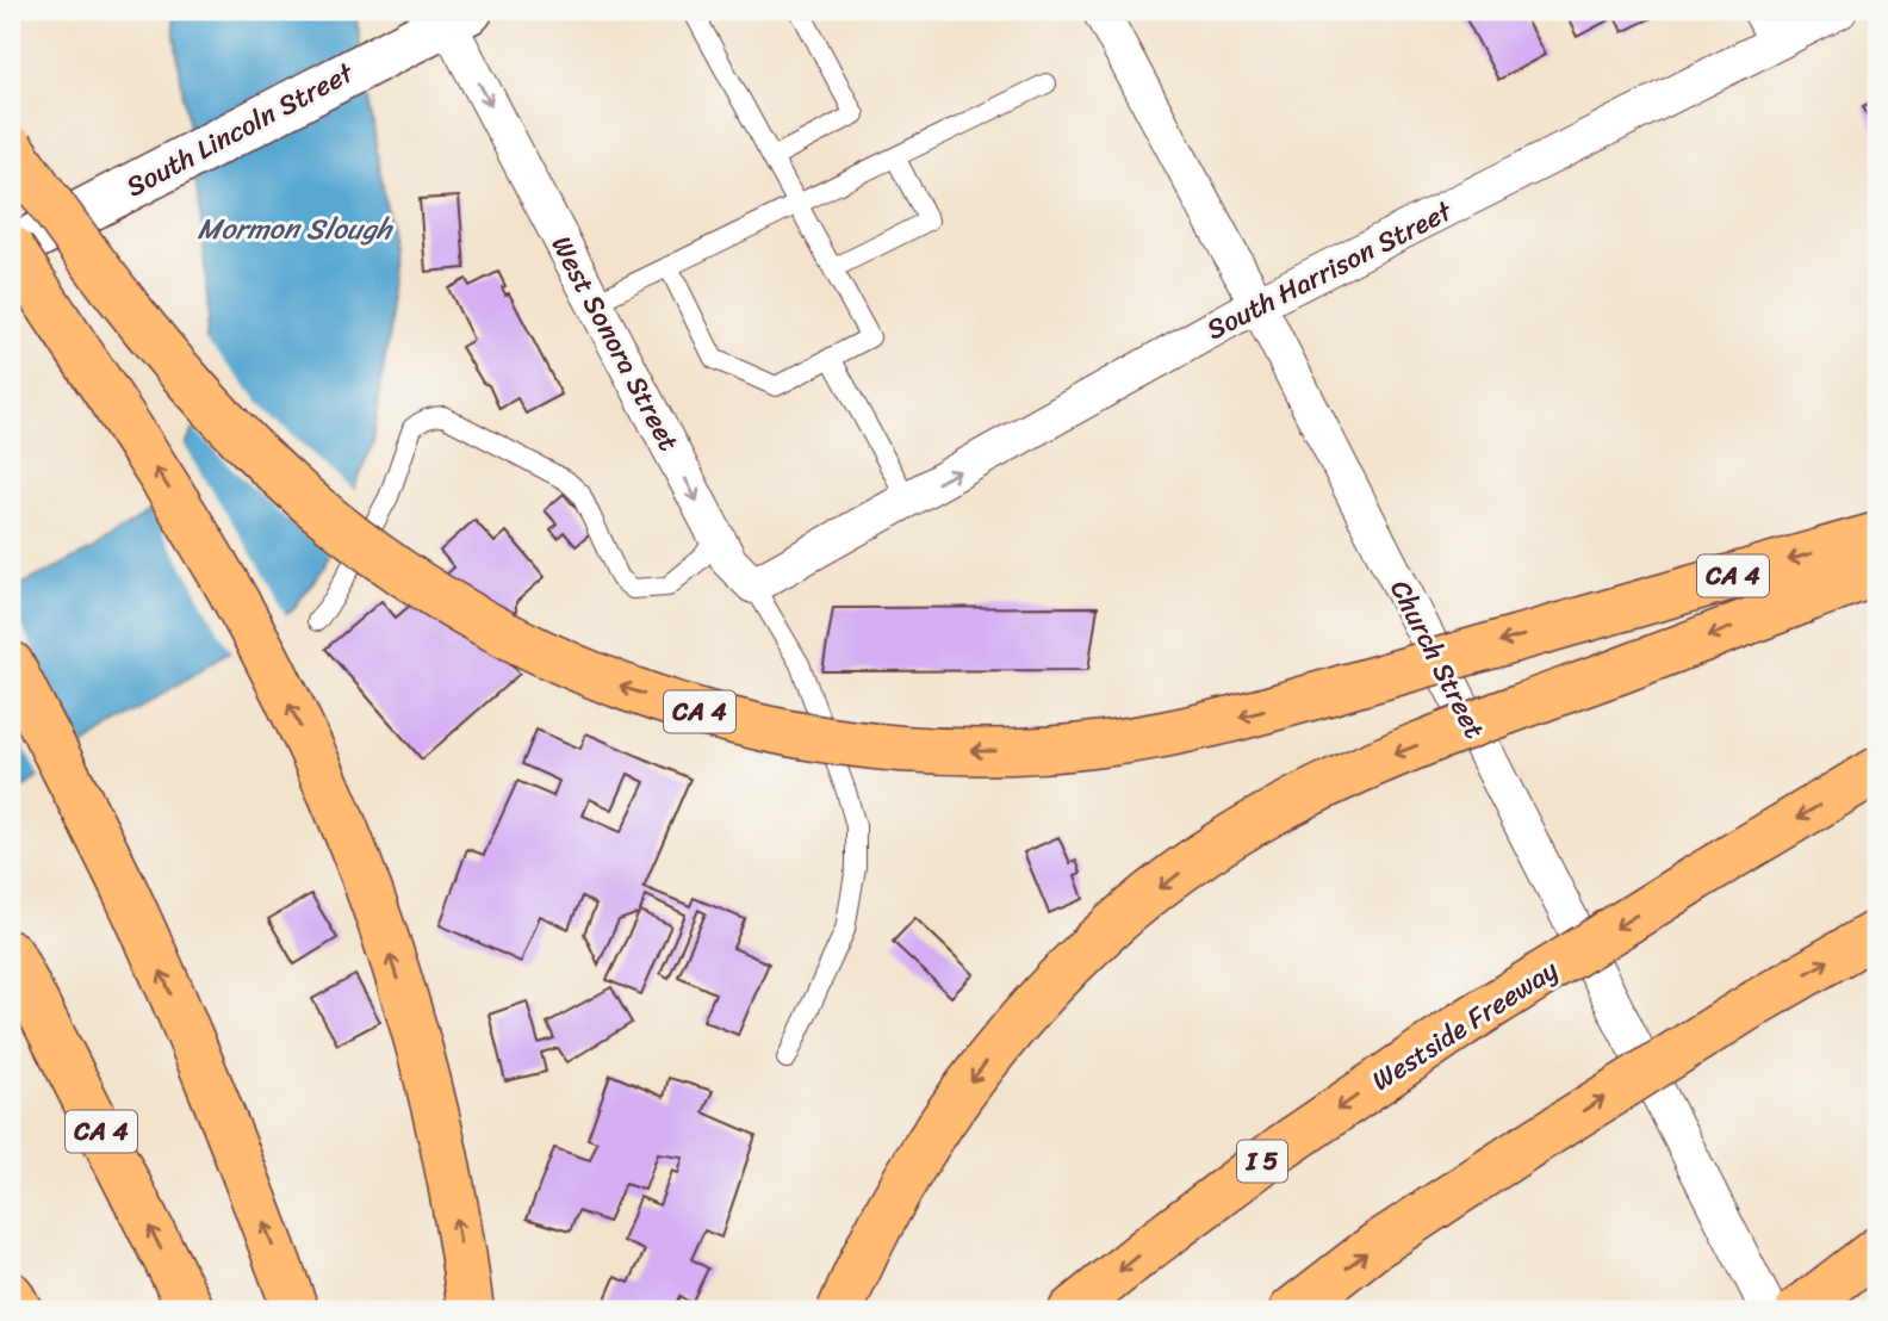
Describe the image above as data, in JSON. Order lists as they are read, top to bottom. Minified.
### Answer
{"streets":{"highway":["CA 4","Westside Freeway","I 5"],"street":["South Lincoln Street","South Harrison Street","West Sonora Street","Church Street"]},"crossings":[["South Lincoln Street","West Sonora Street"],["South Harrison Street","West Sonora Street"],["South Harrison Street","Church Street"]],"one_way":["West Sonora Street"],"water":["Mormon Slough"]}
